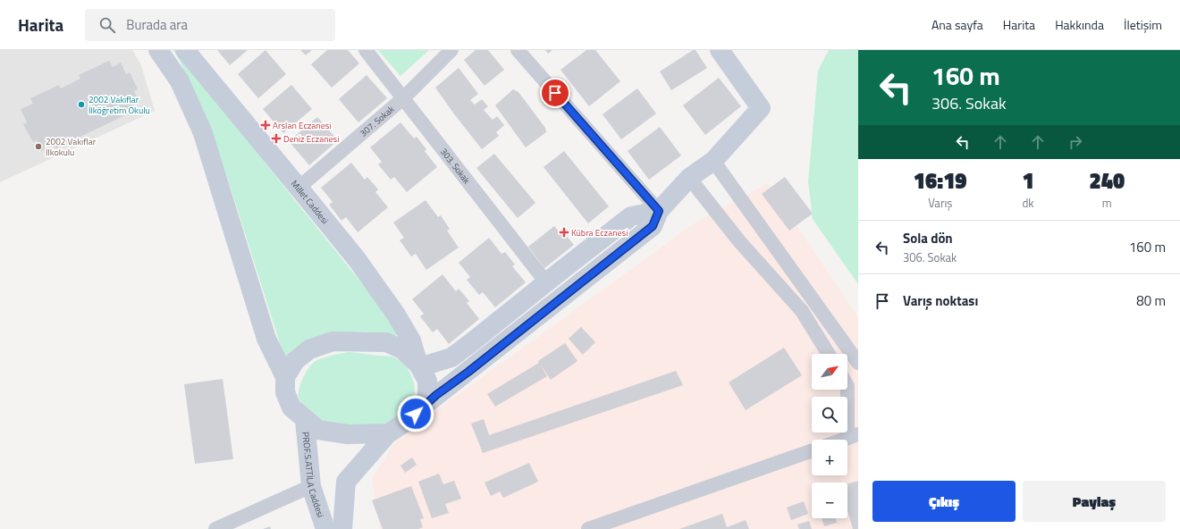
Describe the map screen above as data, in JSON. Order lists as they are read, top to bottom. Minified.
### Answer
{"streets":{"main road":["Millet Caddesi","PROF.S.ATTİLA Caddesi"],"street":["307. Sokak","303. Sokak"]},"crossings":[["307. Sokak","303. Sokak"],["307. Sokak","Millet Caddesi"],["Millet Caddesi","PROF.S.ATTİLA Caddesi"]],"places":{"other":["2002 Vakıflar İlköğretim Okulu","2002 Vakıflar İlkokulu"],"health":["Arslan Eczanesi","Deniz Eczanesi","Kübra Eczanesi"]},"north":"top right","page":{"header":"Harita","search":"Burada ara","nav":["Ana sayfa","Harita","Hakkında","İletişim"],"turn":["160 m","306. Sokak"],"eta":["16:19","Varış","1","dk","240","m"],"list":[{"name":"Sola dön","note":"306. Sokak","value":"160 m"},{"name":"Varış noktası","value":"80 m"}],"map_buttons":["+","−"],"buttons":["Çıkış","Paylaş"]}}
